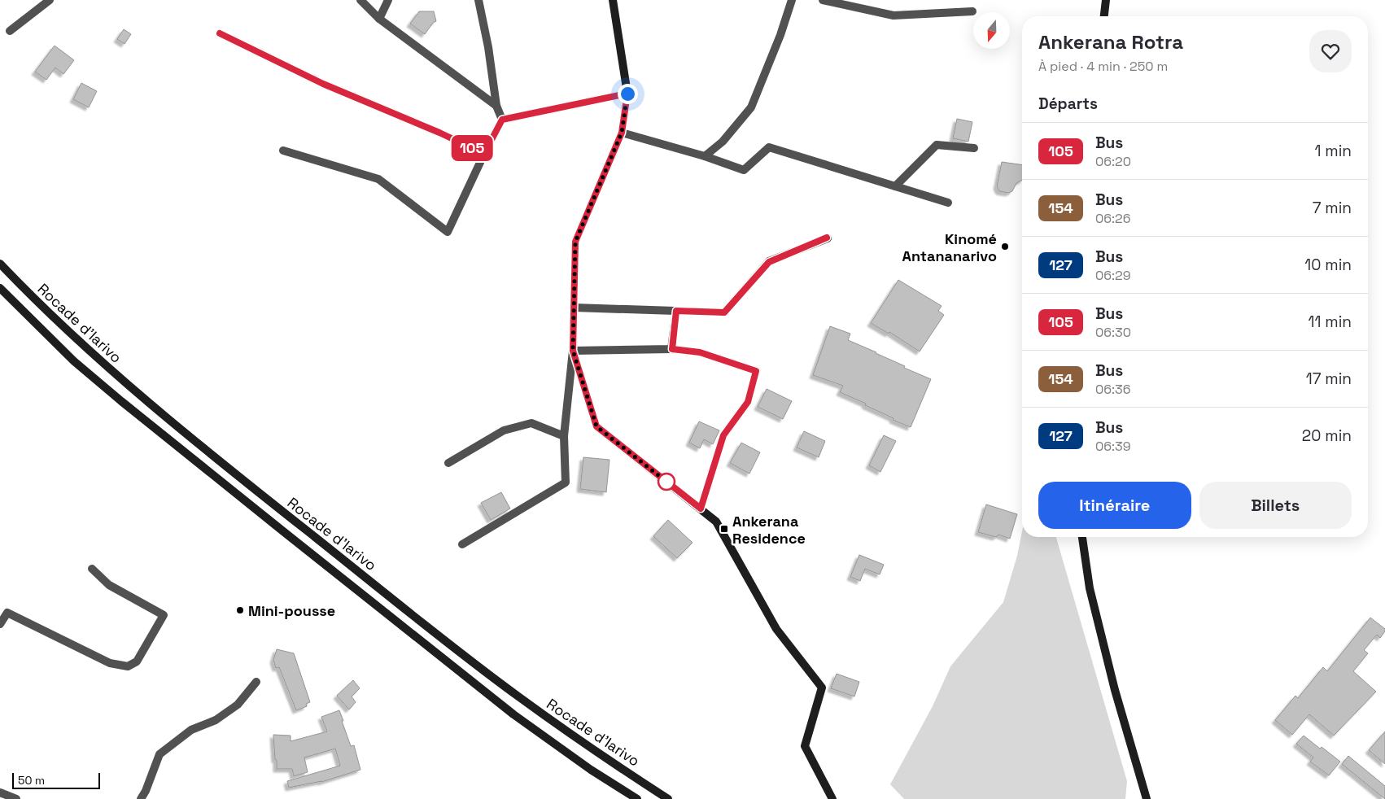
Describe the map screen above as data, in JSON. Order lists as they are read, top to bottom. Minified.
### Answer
{"streets":{"main road":["Rocade d'Iarivo"]},"places":{"other":["Kinomé Antananarivo","Mini-pousse"],"transit":["Ankerana Residence"]},"lines":["bus line 105"],"scale_bar":"50 m","north":"bottom","page":{"on_map":"105","heading":[["Ankerana Rotra","À pied · 4 min · 250 m"],"Départs"],"list":[{"mark":"105","name":"Bus","note":"06:20","value":"1 min"},{"mark":"154","name":"Bus","note":"06:26","value":"7 min"},{"mark":"127","name":"Bus","note":"06:29","value":"10 min"},{"mark":"105","name":"Bus","note":"06:30","value":"11 min"},{"mark":"154","name":"Bus","note":"06:36","value":"17 min"},{"mark":"127","name":"Bus","note":"06:39","value":"20 min"}],"buttons":["Itinéraire","Billets"],"scale":"50 m"}}
